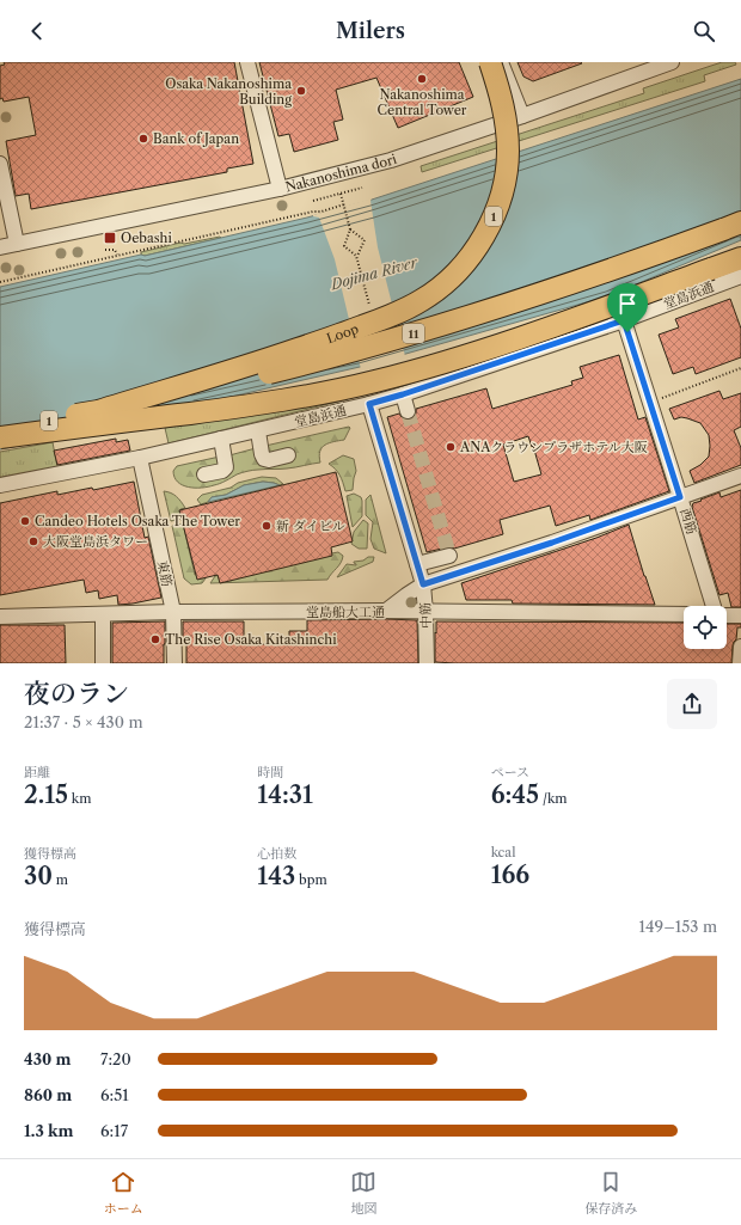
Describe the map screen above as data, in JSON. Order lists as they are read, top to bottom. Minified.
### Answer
{"streets":{"highway":["1","Loop","11"],"street":["Nakanoshima dori","堂島浜通","西筋","東筋","堂島船大工通","中筋"]},"crossings":[["堂島浜通","西筋"],["堂島浜通","東筋"],["堂島浜通","中筋"],["Loop","11"],["東筋","堂島船大工通"],["堂島船大工通","中筋"]],"water":["Dojima River"],"places":{"other":["Nakanoshima Central Tower","Osaka Nakanoshima Building","Bank of Japan","ANAクラウンプラザホテル大阪","Candeo Hotels Osaka The Tower","新 ダイビル","大阪堂島浜タワー","The Rise Osaka Kitashinchi"],"transit":["Oebashi"]},"page":{"header":"Milers","heading":["夜のラン","21:37 · 5 × 430 m"],"stats":[["距離","2.15 km"],["時間","14:31"],["ペース","6:45 /km"],["獲得標高","30 m"],["心拍数","143 bpm"],["kcal","166"]],"chart":["獲得標高","149–153 m"],"list":[{"name":"430 m","note":"7:20"},{"name":"860 m","note":"6:51"},{"name":"1.3 km","note":"6:17"}],"tabs":["ホーム","地図","保存済み"]}}
